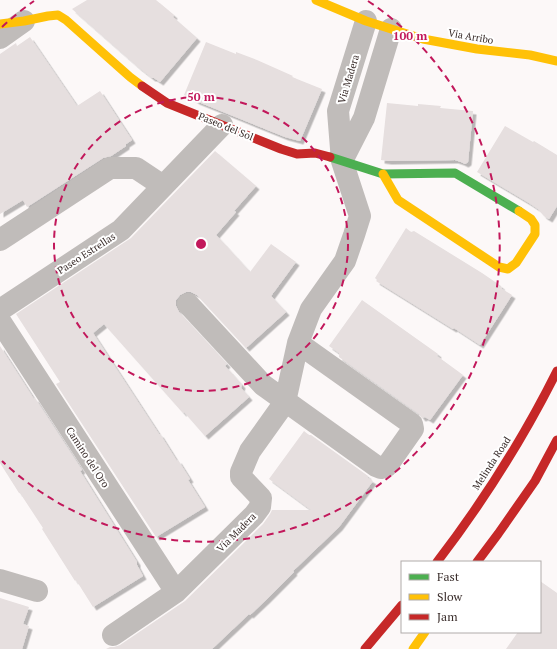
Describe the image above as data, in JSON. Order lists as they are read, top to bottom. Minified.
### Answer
{"streets":{"street":["Via Arribo","Via Madera","Paseo del Sol","Paseo Estrellas","Camino del Oro","Melinda Road"]},"crossings":[["Via Arribo","Via Madera"],["Via Madera","Paseo del Sol"],["Via Madera","Camino del Oro"],["Paseo del Sol","Paseo Estrellas"]],"legend":["Fast","Slow","Jam"],"rings":["100 m","50 m"]}
